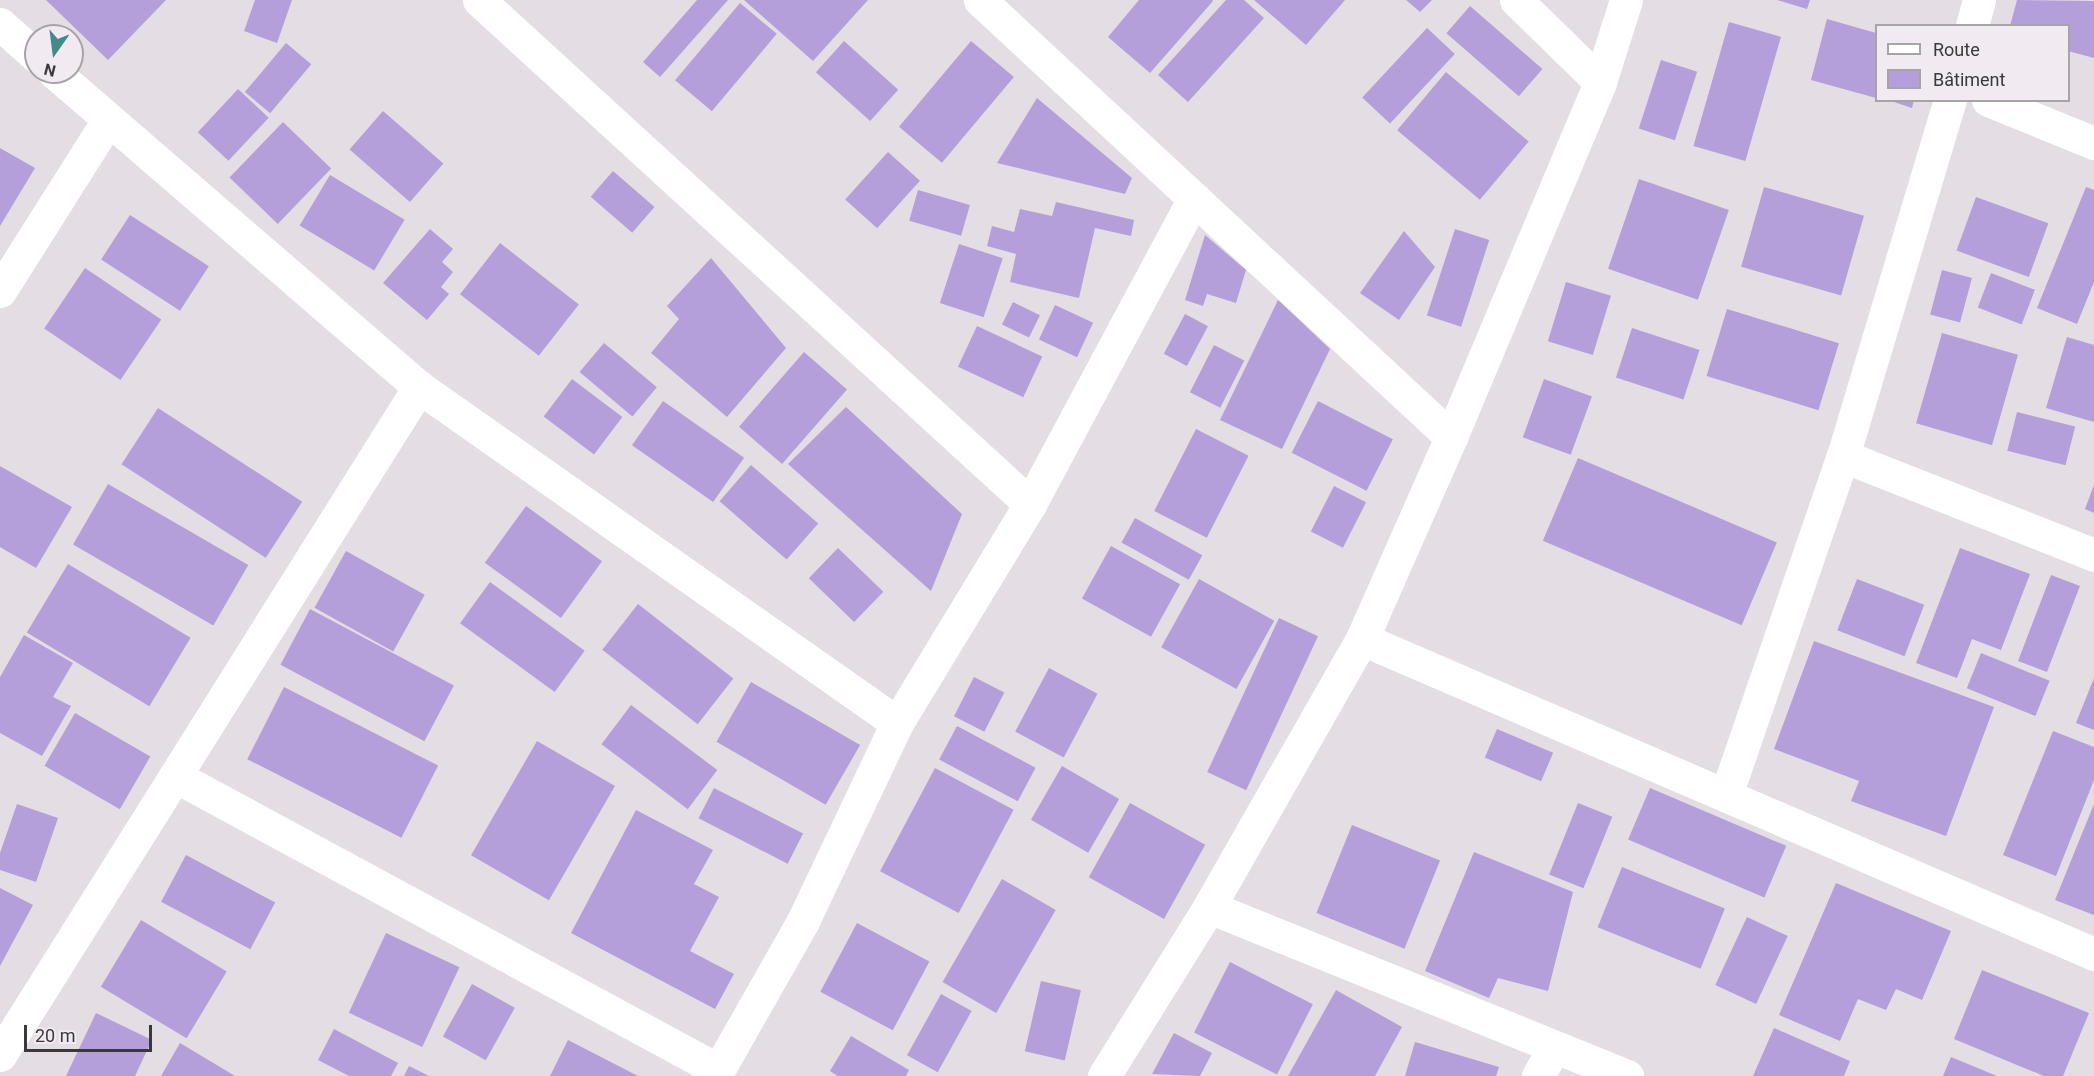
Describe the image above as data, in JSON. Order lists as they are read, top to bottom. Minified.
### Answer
{"legend":["Route","Bâtiment"],"scale_bar":"20 m","north":"bottom"}
